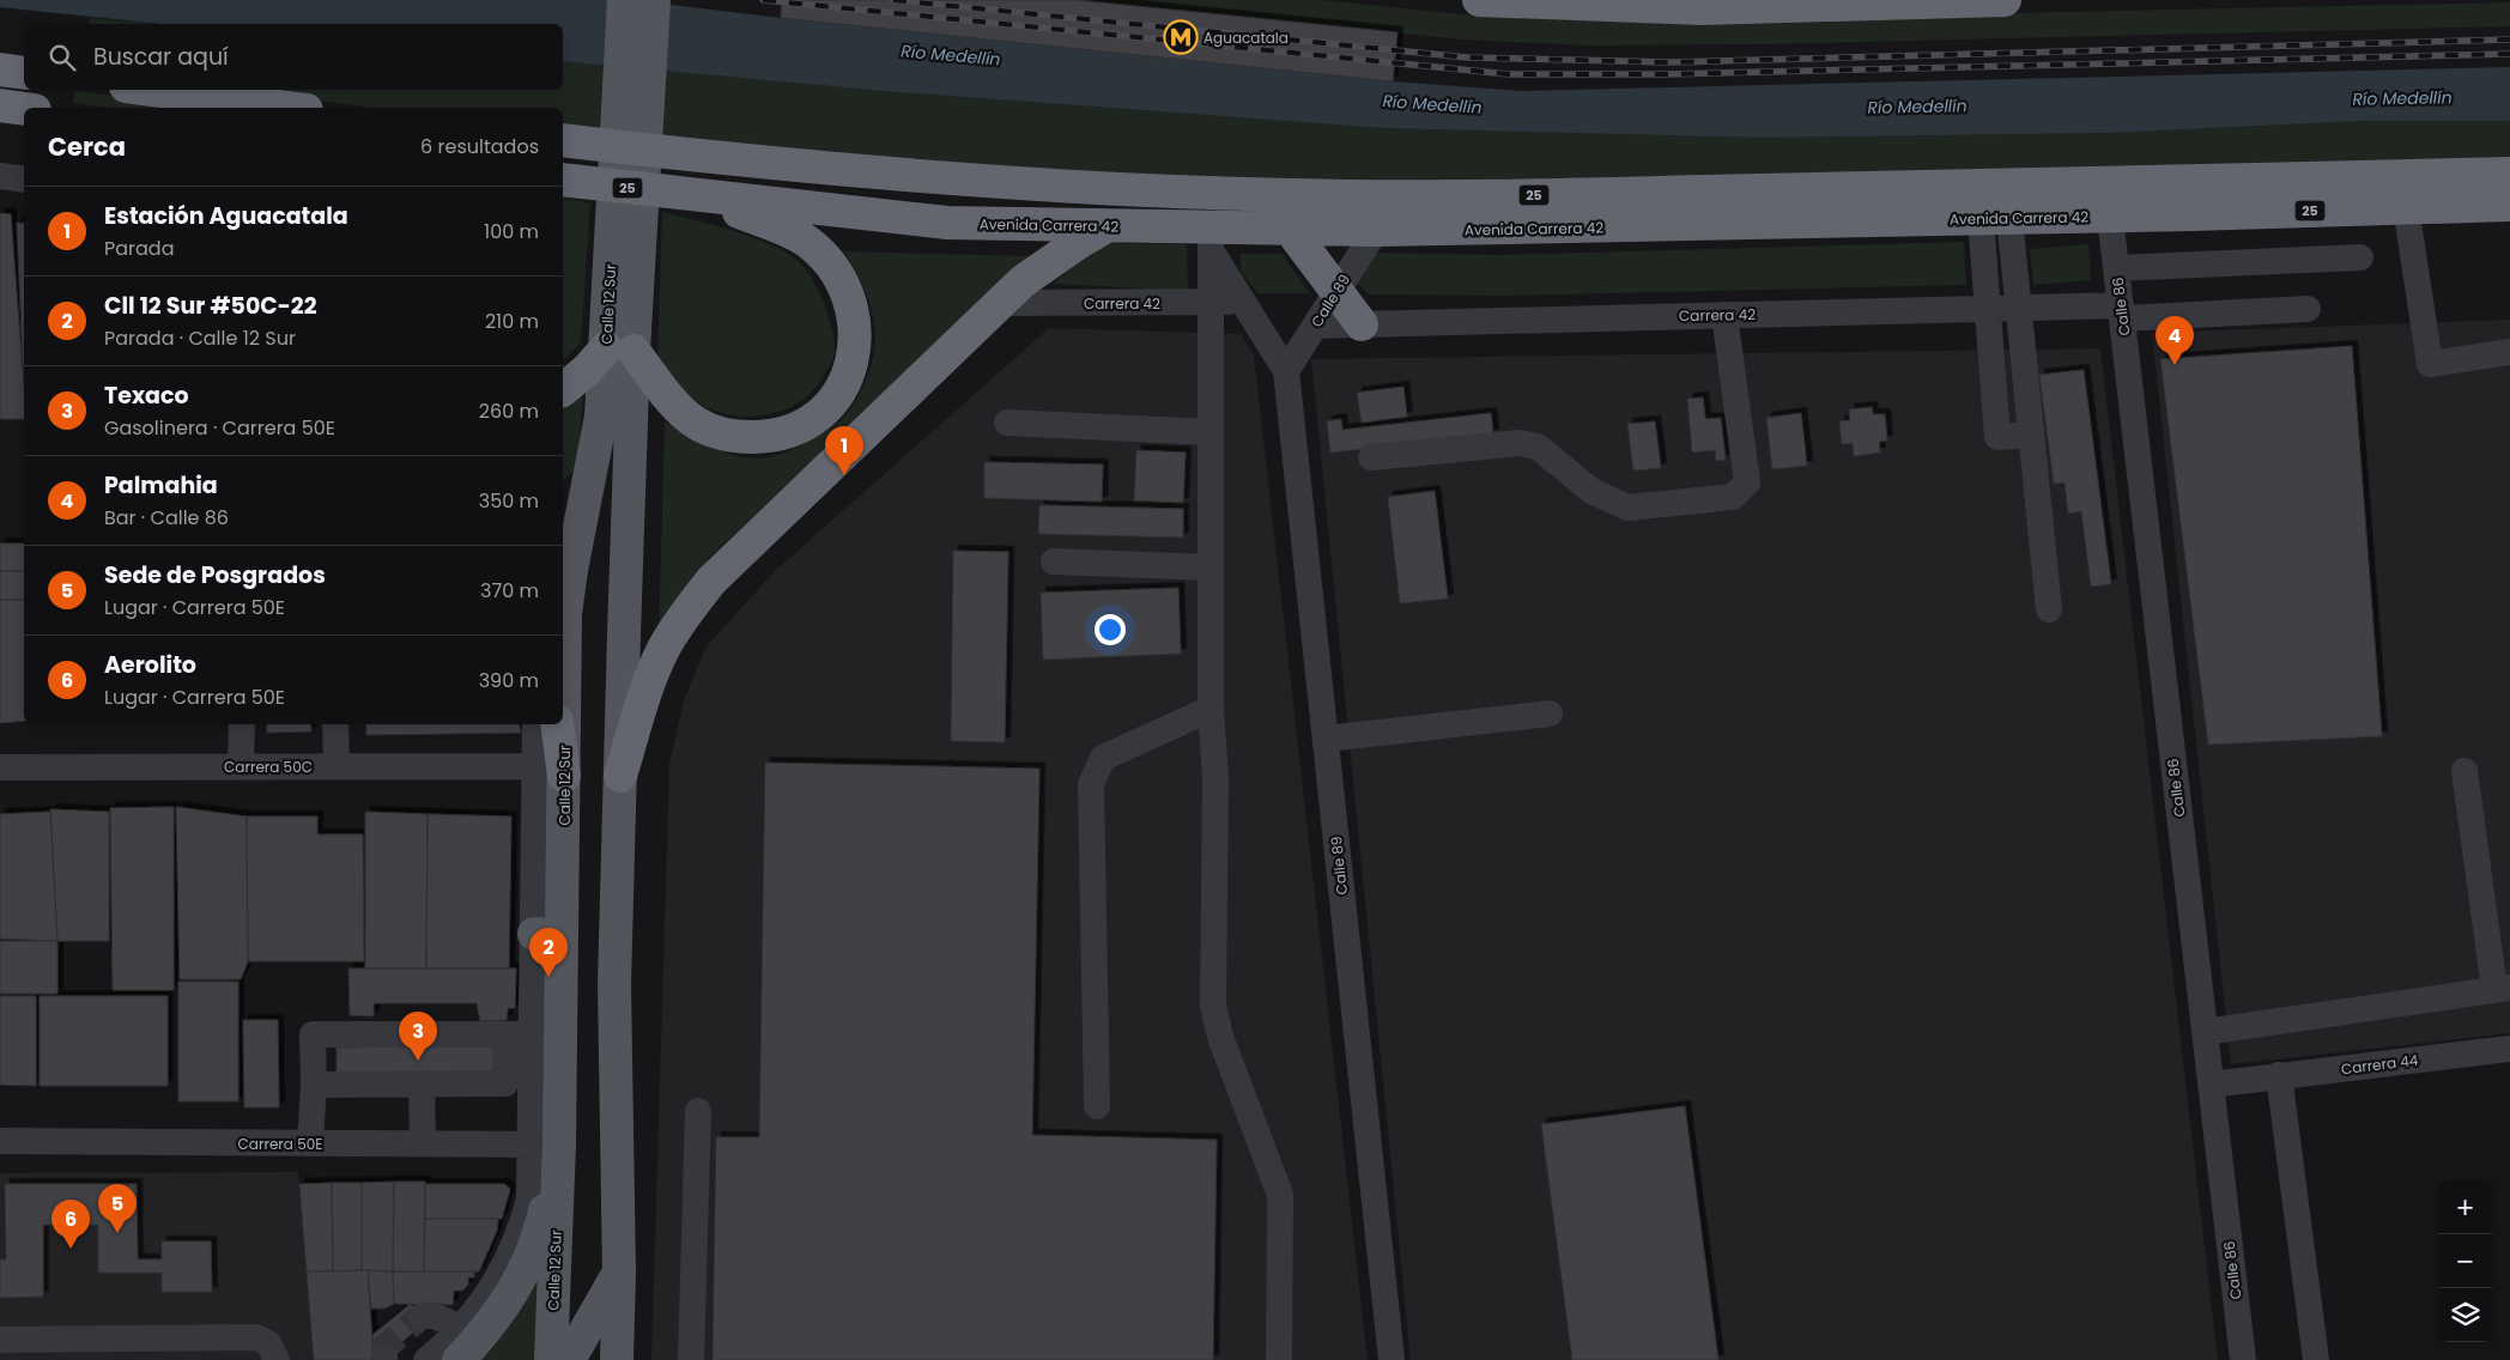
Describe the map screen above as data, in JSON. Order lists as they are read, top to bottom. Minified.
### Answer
{"streets":{"highway":["25","Avenida Carrera 42"],"main road":["Calle 12 Sur"],"street":["Calle 89","Carrera 42","Calle 86","Carrera 50C","Carrera 44","Carrera 50E"]},"crossings":[["Avenida Carrera 42","Calle 89"],["Avenida Carrera 42","Calle 86"],["Calle 89","Carrera 42"],["Carrera 42","Calle 86"],["Calle 12 Sur","Carrera 50C"],["Calle 12 Sur","Carrera 50E"],["Calle 86","Carrera 44"]],"water":["Río Medellín"],"places":{"metro station":["Aguacatala"]},"page":{"search":"Buscar aquí","heading":["Cerca","6 resultados"],"list":[{"mark":"1","name":"Estación Aguacatala","note":"Parada","value":"100 m"},{"mark":"2","name":"Cll 12 Sur #50C-22","note":"Parada · Calle 12 Sur","value":"210 m"},{"mark":"3","name":"Texaco","note":"Gasolinera · Carrera 50E","value":"260 m"},{"mark":"4","name":"Palmahia","note":"Bar · Calle 86","value":"350 m"},{"mark":"5","name":"Sede de Posgrados","note":"Lugar · Carrera 50E","value":"370 m"},{"mark":"6","name":"Aerolito","note":"Lugar · Carrera 50E","value":"390 m"}],"pins":["4","1","2","3","5","6"],"map_buttons":["+","−"]}}
